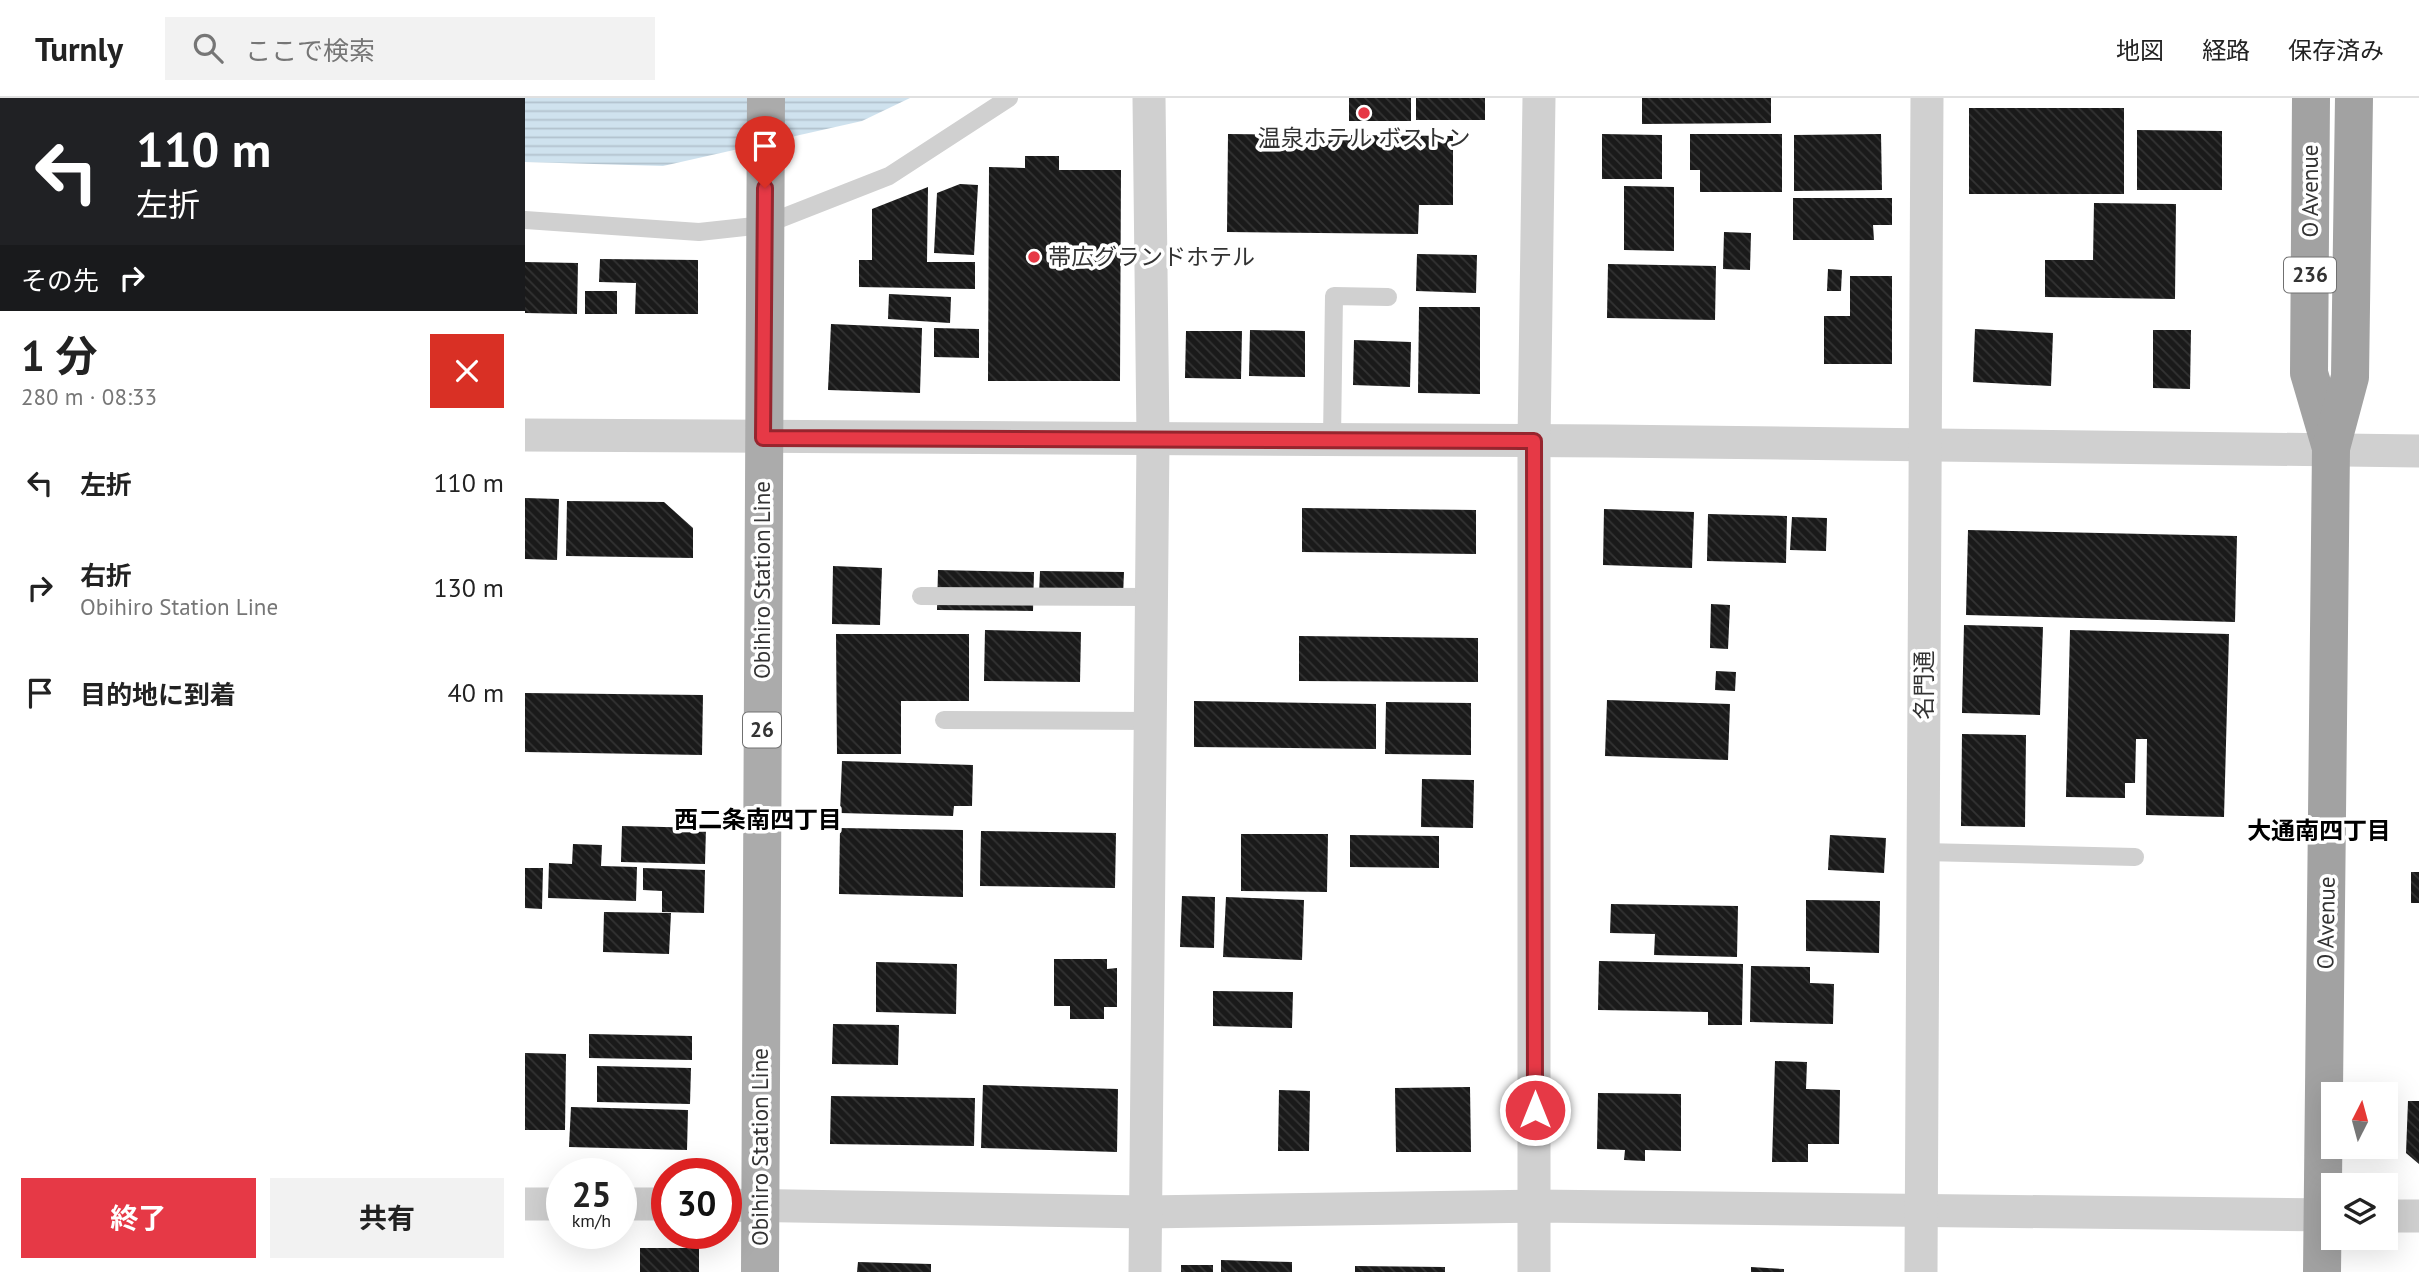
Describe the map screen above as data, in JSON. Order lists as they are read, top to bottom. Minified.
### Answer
{"streets":{"highway":["O Avenue","236"],"main road":["Obihiro Station Line","26"],"street":["名門通"]},"districts":["西二条南四丁目","大通南四丁目"],"places":["温泉ホテル ボストン","帯広グランドホテル"],"north":"top","page":{"header":"Turnly","search":"ここで検索","nav":["地図","経路","保存済み"],"turn":["110 m","左折"],"then":"その先","heading":["1 分","280 m · 08:33"],"list":[{"name":"左折","value":"110 m"},{"name":"右折","note":"Obihiro Station Line","value":"130 m"},{"name":"目的地に到着","value":"40 m"}],"speed":"25 km/h","limit":"30","buttons":["終了","共有"]}}
